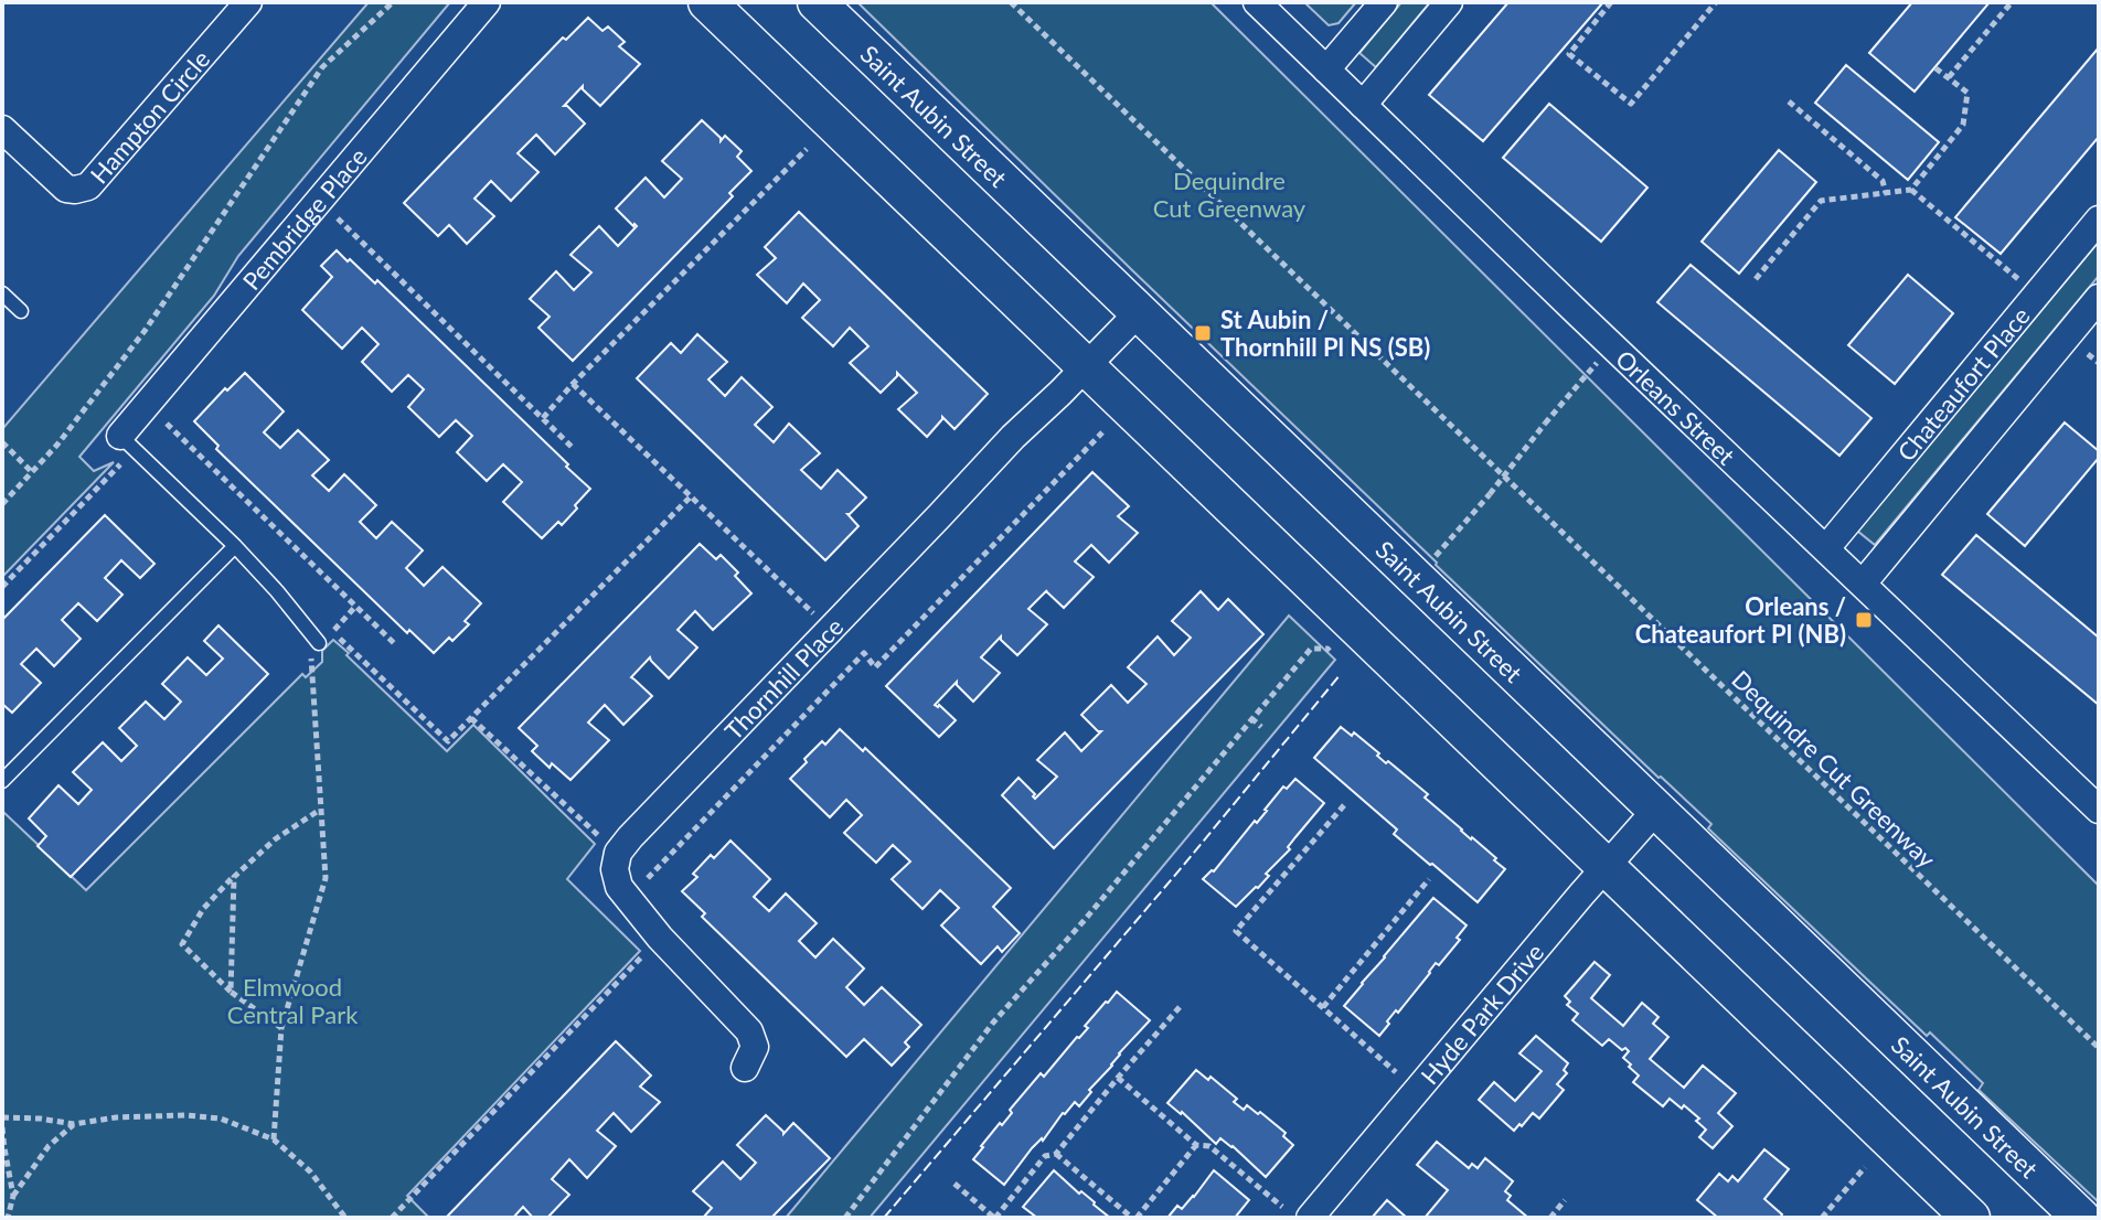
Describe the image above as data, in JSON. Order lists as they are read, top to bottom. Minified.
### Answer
{"streets":{"main road":["Saint Aubin Street"],"street":["Hampton Circle","Pembridge Place","Chateaufort Place","Orleans Street","Thornhill Place","Hyde Park Drive"],"path":["Dequindre Cut Greenway"]},"crossings":[["Saint Aubin Street","Thornhill Place"],["Saint Aubin Street","Hyde Park Drive"],["Chateaufort Place","Orleans Street"]],"parks":["Dequindre Cut Greenway","Elmwood Central Park"],"places":{"transit":["St Aubin / Thornhill Pl NS (SB)","Orleans / Chateaufort Pl (NB)"]}}
